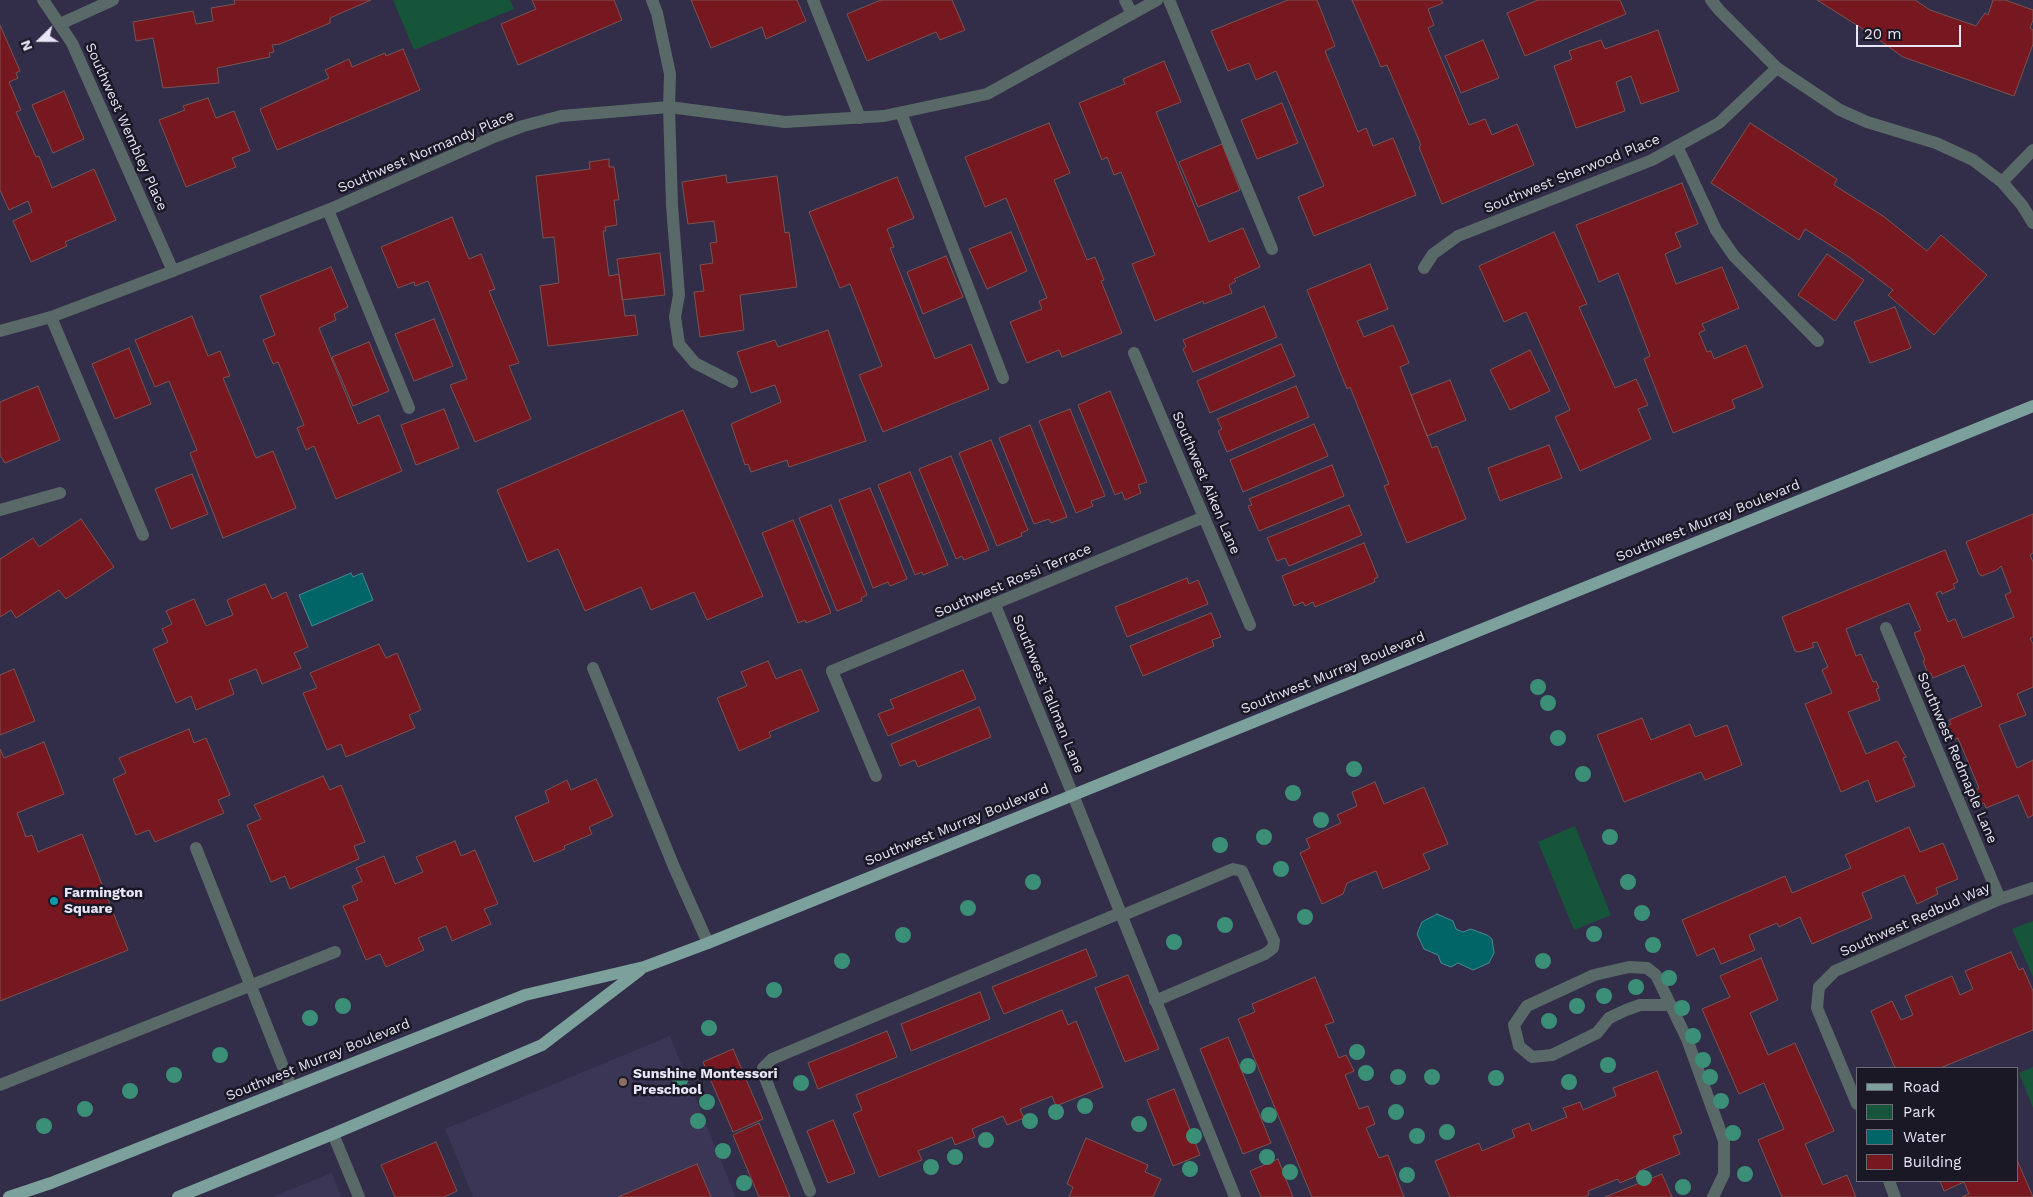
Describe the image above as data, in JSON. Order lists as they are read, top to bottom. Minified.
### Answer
{"streets":{"main road":["Southwest Murray Boulevard"],"street":["Southwest Wembley Place","Southwest Normandy Place","Southwest Sherwood Place","Southwest Aiken Lane","Southwest Rossi Terrace","Southwest Tallman Lane","Southwest Redmaple Lane","Southwest Redbud Way"]},"crossings":[["Southwest Wembley Place","Southwest Normandy Place"],["Southwest Aiken Lane","Southwest Rossi Terrace"],["Southwest Murray Boulevard","Southwest Tallman Lane"],["Southwest Rossi Terrace","Southwest Tallman Lane"],["Southwest Redmaple Lane","Southwest Redbud Way"]],"places":["Farmington Square","Sunshine Montessori Preschool"],"legend":["Road","Park","Water","Building"],"scale_bar":"20 m","north":"left"}
